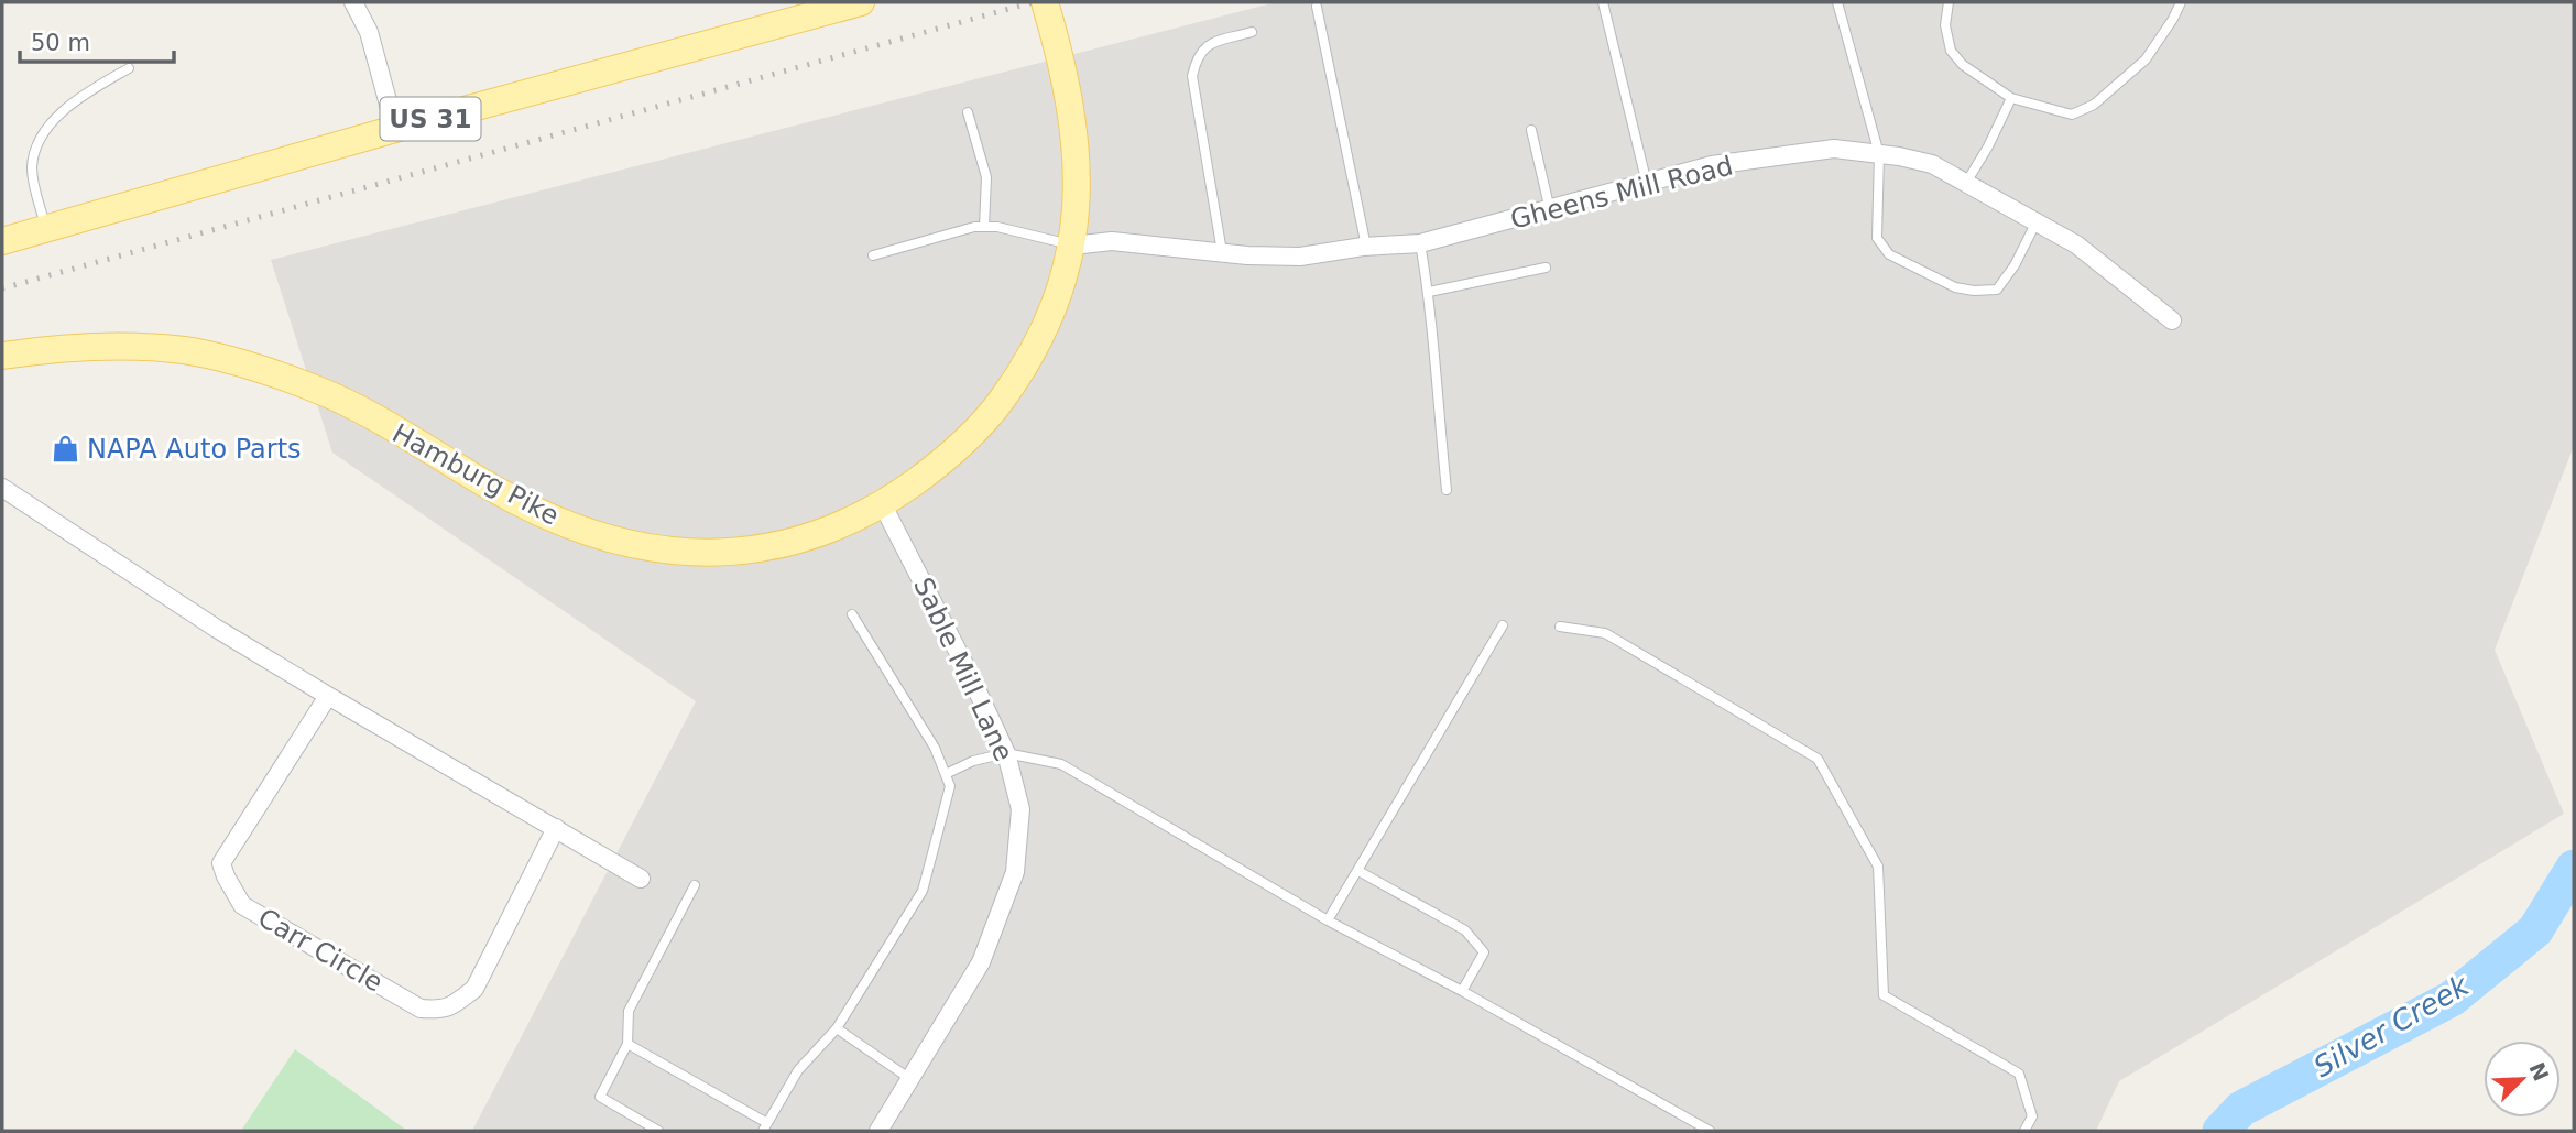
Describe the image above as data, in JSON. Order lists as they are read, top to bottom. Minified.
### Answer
{"streets":{"main road":["US 31","Hamburg Pike"],"street":["Gheens Mill Road","Sable Mill Lane","Carr Circle"]},"crossings":[["Gheens Mill Road","Hamburg Pike"],["Hamburg Pike","Sable Mill Lane"]],"water":["Silver Creek"],"places":{"shop":["NAPA Auto Parts"]},"scale_bar":"50 m","north":"top right"}
